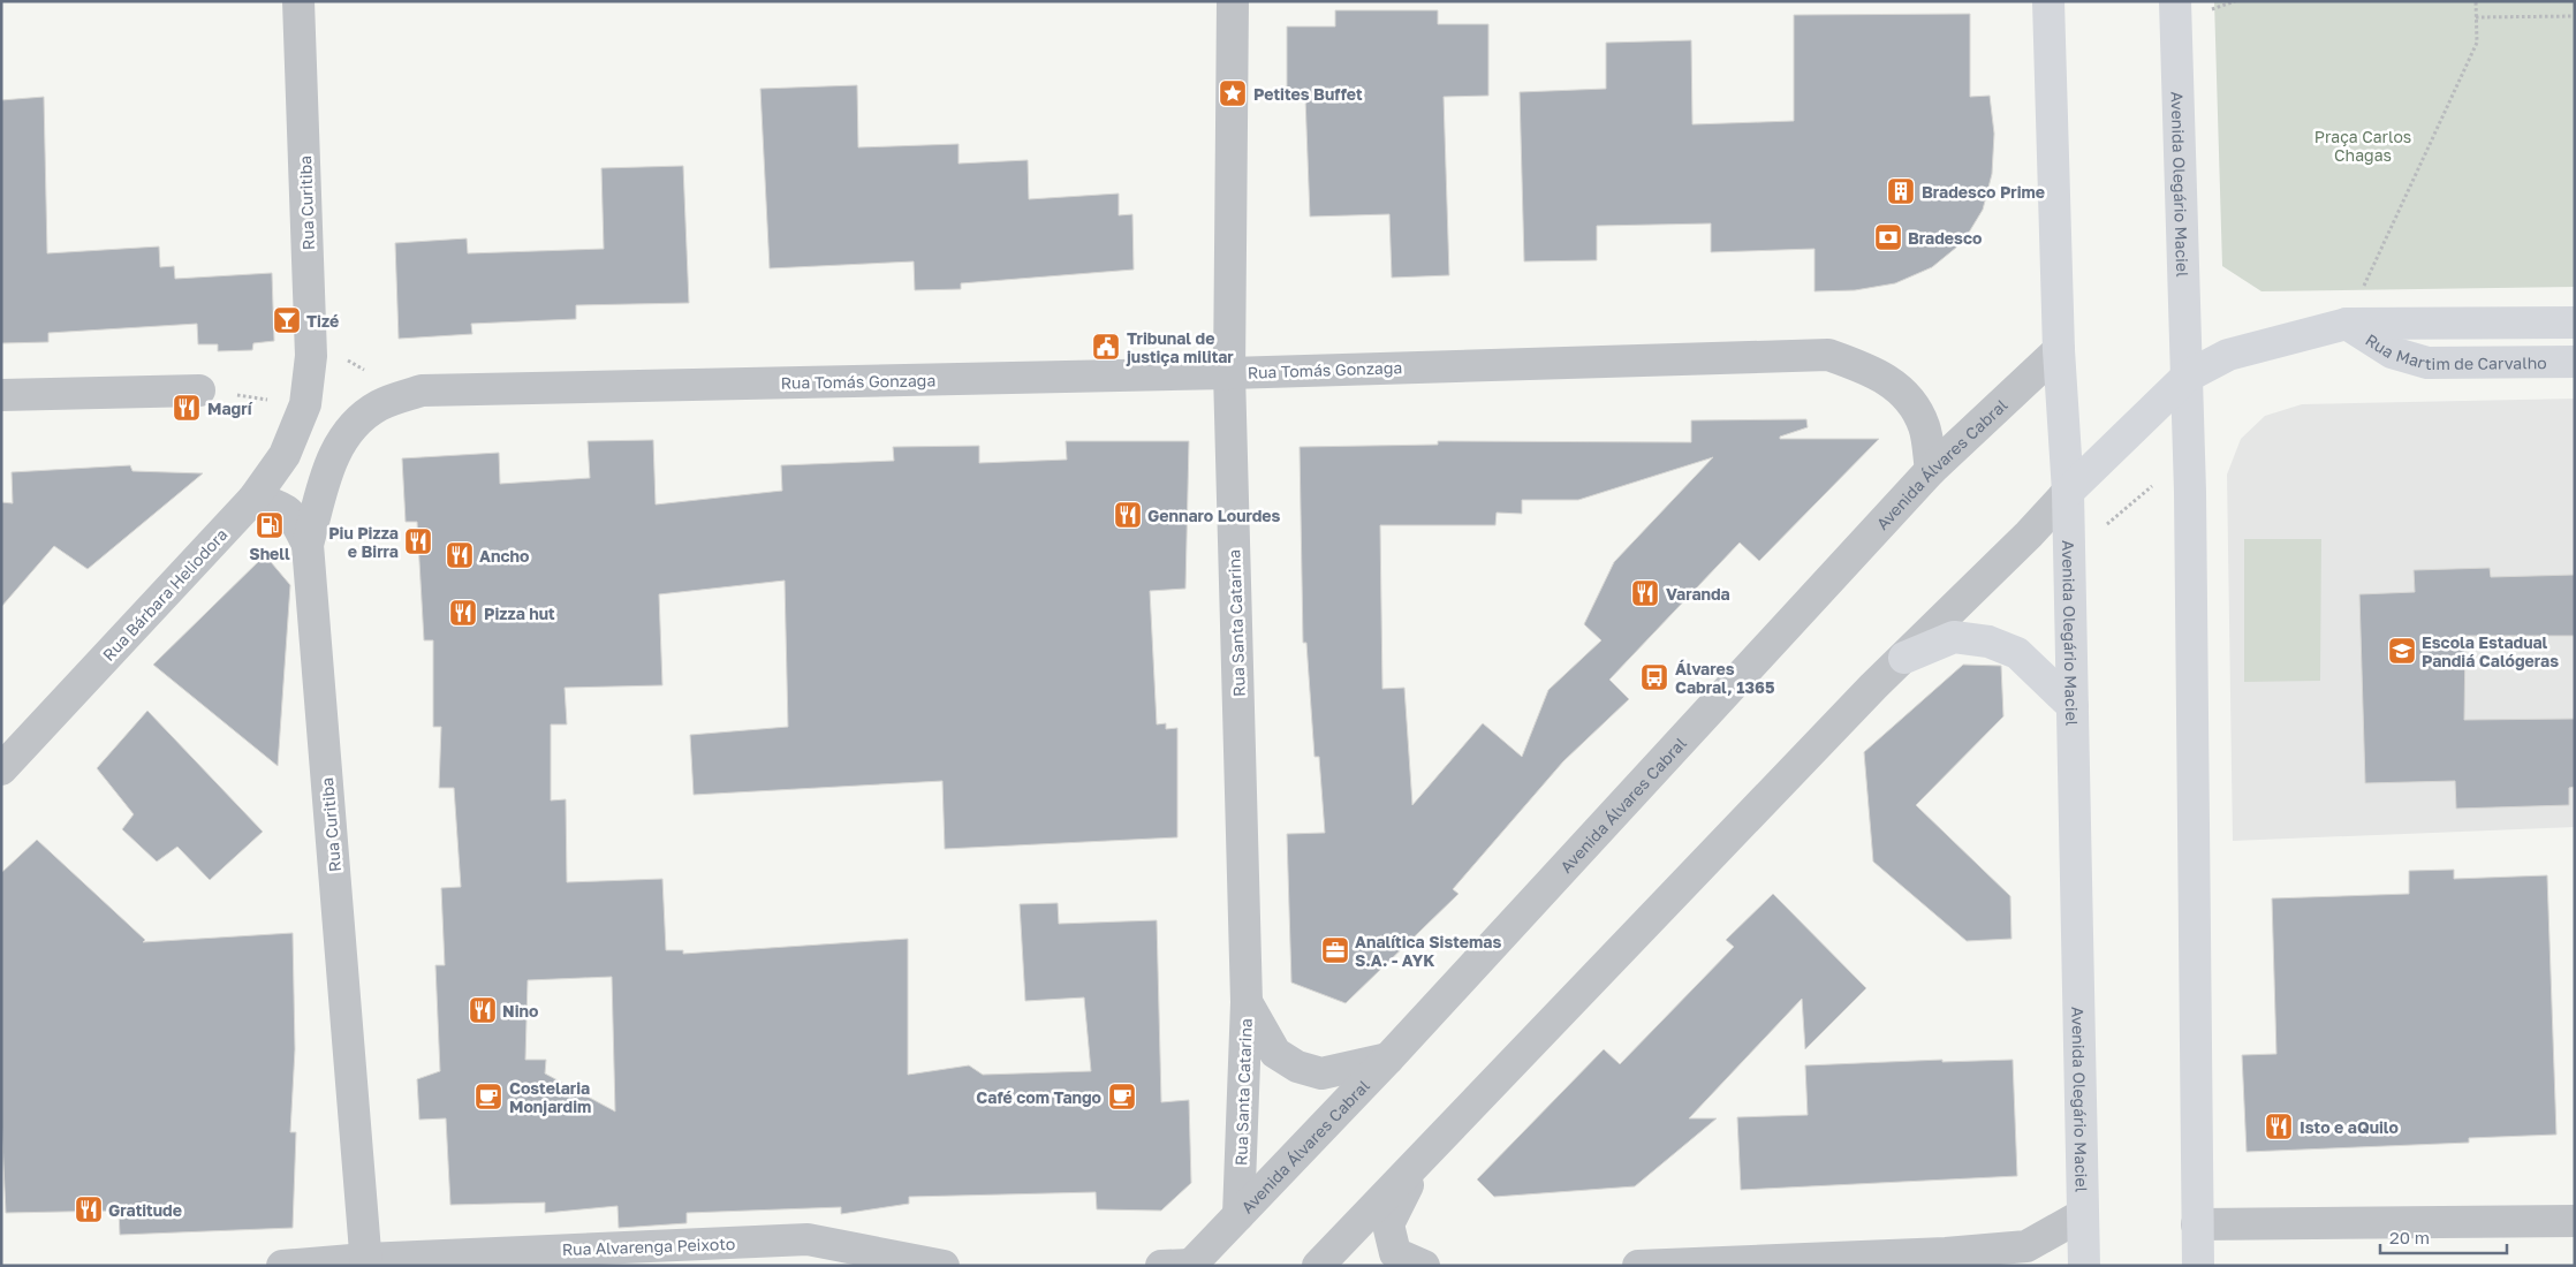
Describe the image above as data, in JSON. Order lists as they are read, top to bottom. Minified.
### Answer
{"streets":{"main road":["Avenida Olegário Maciel","Rua Martim de Carvalho"],"street":["Rua Curitiba","Rua Tomás Gonzaga","Avenida Álvares Cabral","Rua Bárbara Heliodora","Rua Santa Catarina","Rua Alvarenga Peixoto"]},"crossings":[["Avenida Olegário Maciel","Rua Martim de Carvalho"],["Avenida Olegário Maciel","Avenida Álvares Cabral"],["Rua Curitiba","Rua Tomás Gonzaga"],["Rua Curitiba","Rua Bárbara Heliodora"],["Rua Curitiba","Rua Alvarenga Peixoto"],["Rua Tomás Gonzaga","Avenida Álvares Cabral"],["Rua Tomás Gonzaga","Rua Santa Catarina"],["Avenida Álvares Cabral","Rua Santa Catarina"]],"parks":["Praça Carlos Chagas"],"places":{"place":["Petites Buffet"],"building":["Bradesco Prime"],"bank":["Bradesco"],"bar":["Tizé"],"public building":["Tribunal de justiça militar"],"restaurant":["Magrí","Gennaro Lourdes","Piu Pizza e Birra","Ancho","Varanda","Pizza hut","Nino","Isto e aQuilo","Gratitude"],"fuel station":["Shell"],"school or university":["Escola Estadual Pandiá Calógeras"],"bus stop":["Álvares Cabral, 1365"],"office":["Analítica Sistemas S.A. - AYK"],"cafe":["Costelaria Monjardim","Café com Tango"]},"scale_bar":"20 m"}
